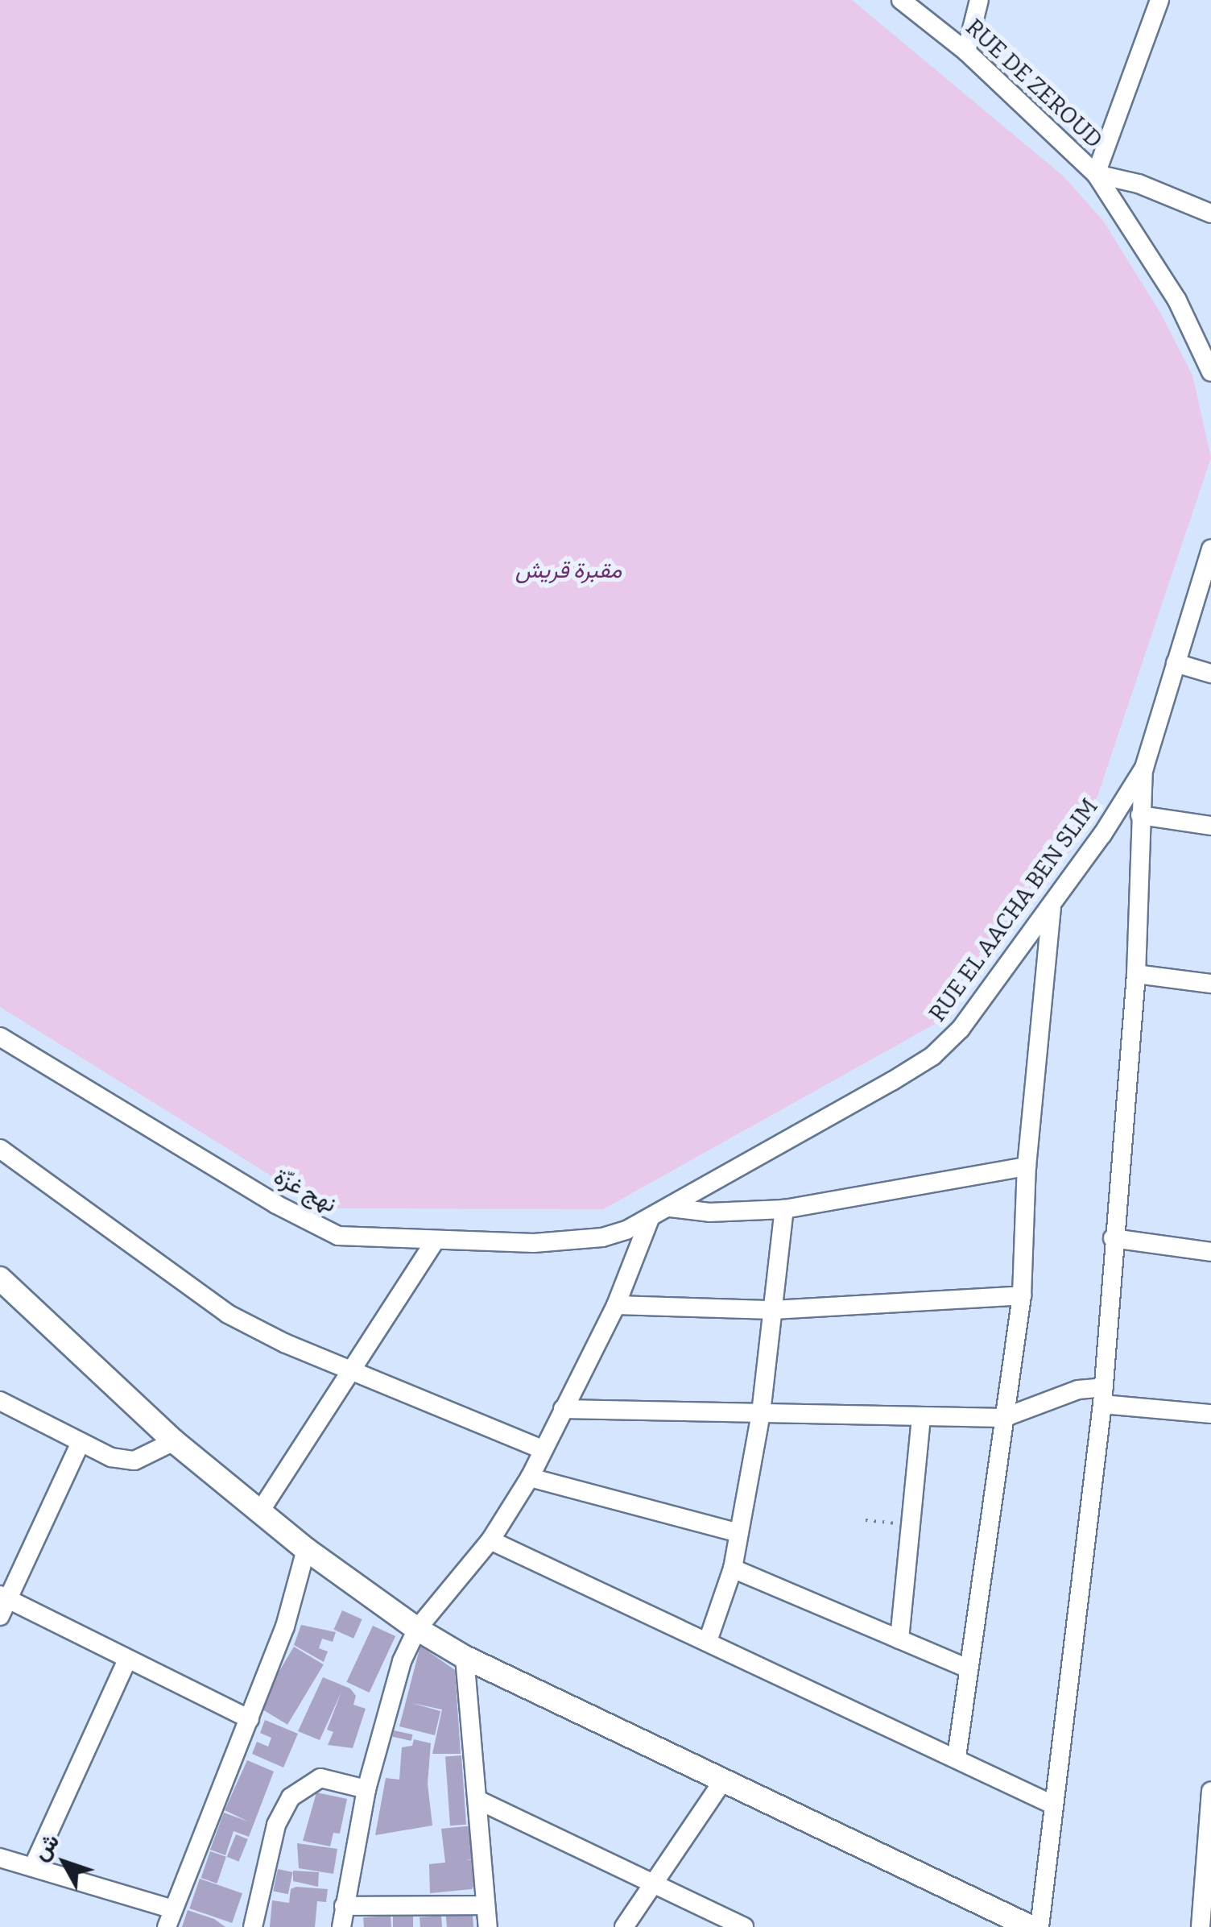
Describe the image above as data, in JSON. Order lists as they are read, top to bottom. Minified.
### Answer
{"streets":{"street":["RUE DE ZEROUD","RUE EL AACHA BEN SLIM","نهج غزّة"]},"crossings":[["RUE EL AACHA BEN SLIM","نهج غزّة"]],"parks":["مقبرة قريش"],"north":"top left"}
